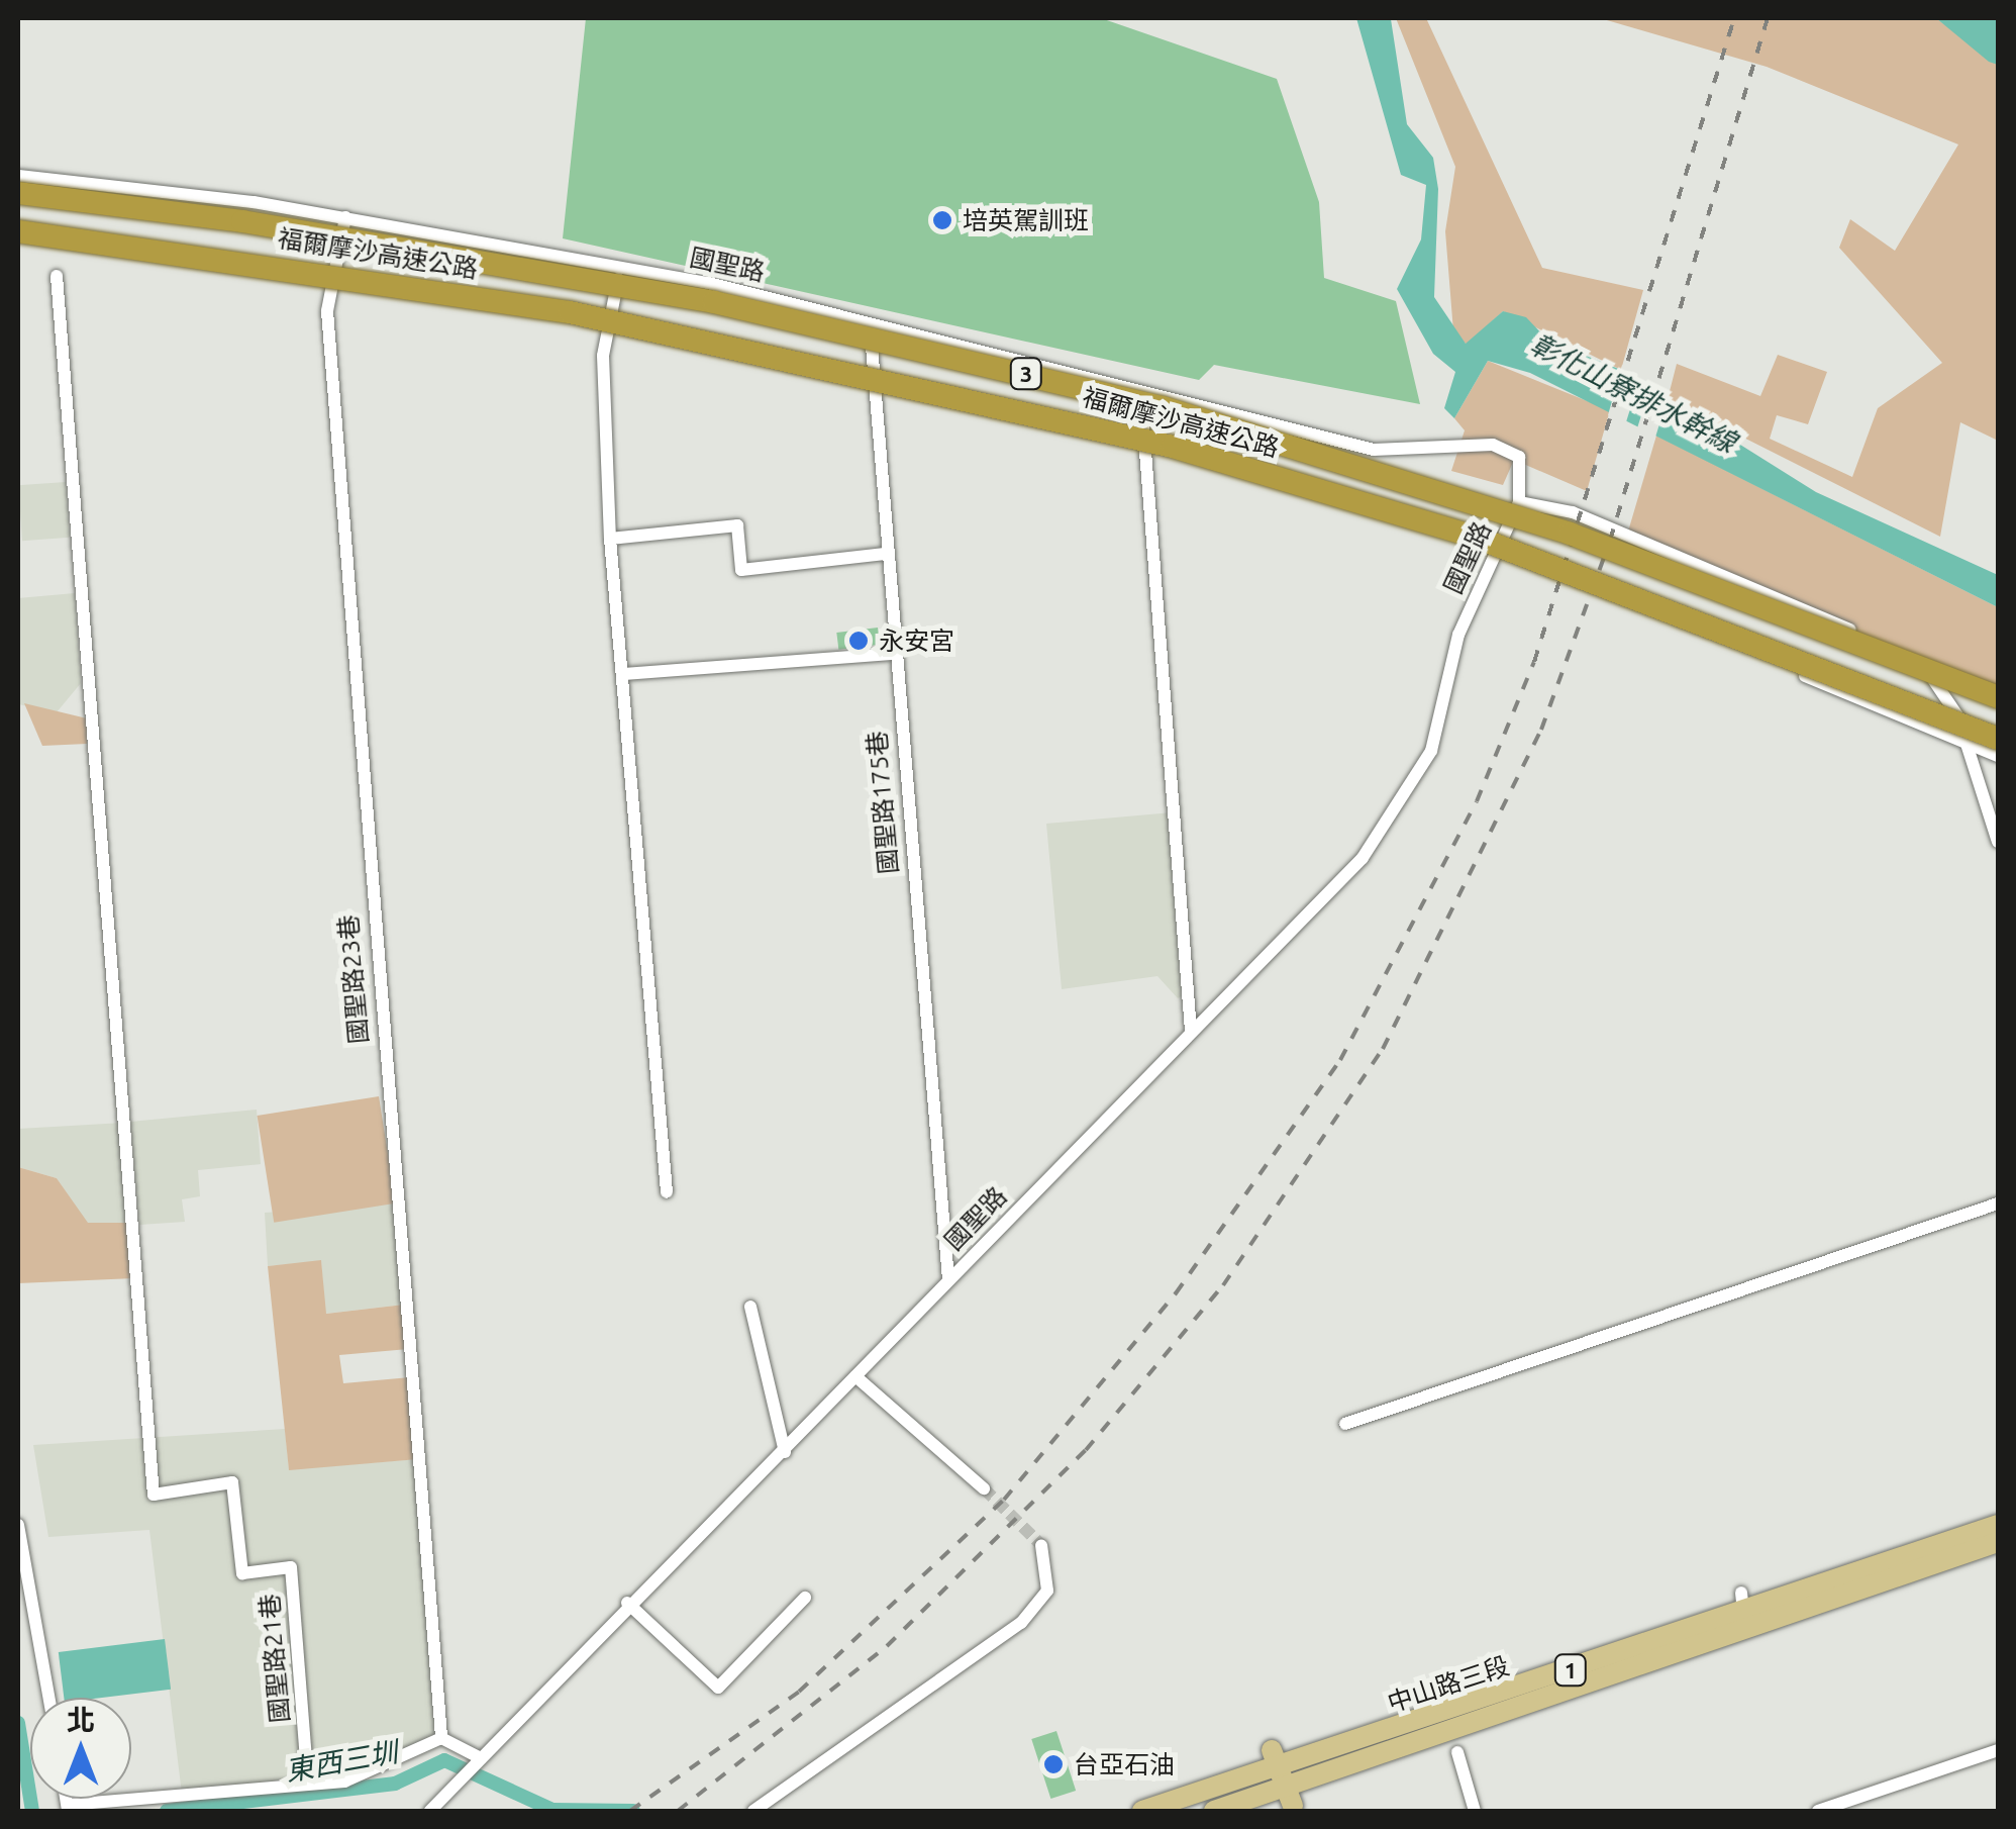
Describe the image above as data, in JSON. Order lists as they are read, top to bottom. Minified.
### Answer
{"streets":{"highway":["福爾摩沙高速公路","3"],"main road":["1","中山路三段"],"street":["國聖路","國聖路175巷","國聖路23巷","國聖路21巷"]},"crossings":[["國聖路","國聖路175巷"],["國聖路","國聖路23巷"]],"water":["彰化山寮排水幹線","東西三圳"],"places":["培英駕訓班","永安宮","台亞石油"],"north":"top"}
